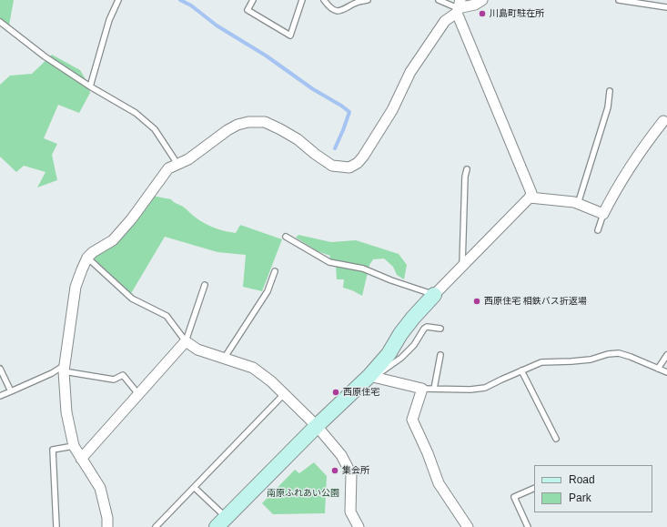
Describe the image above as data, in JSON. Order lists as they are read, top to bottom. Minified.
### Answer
{"parks":["南原ふれあい公園"],"places":["川島町駐在所","西原住宅 相鉄バス折返場","西原住宅","集会所"],"legend":["Road","Park"]}
